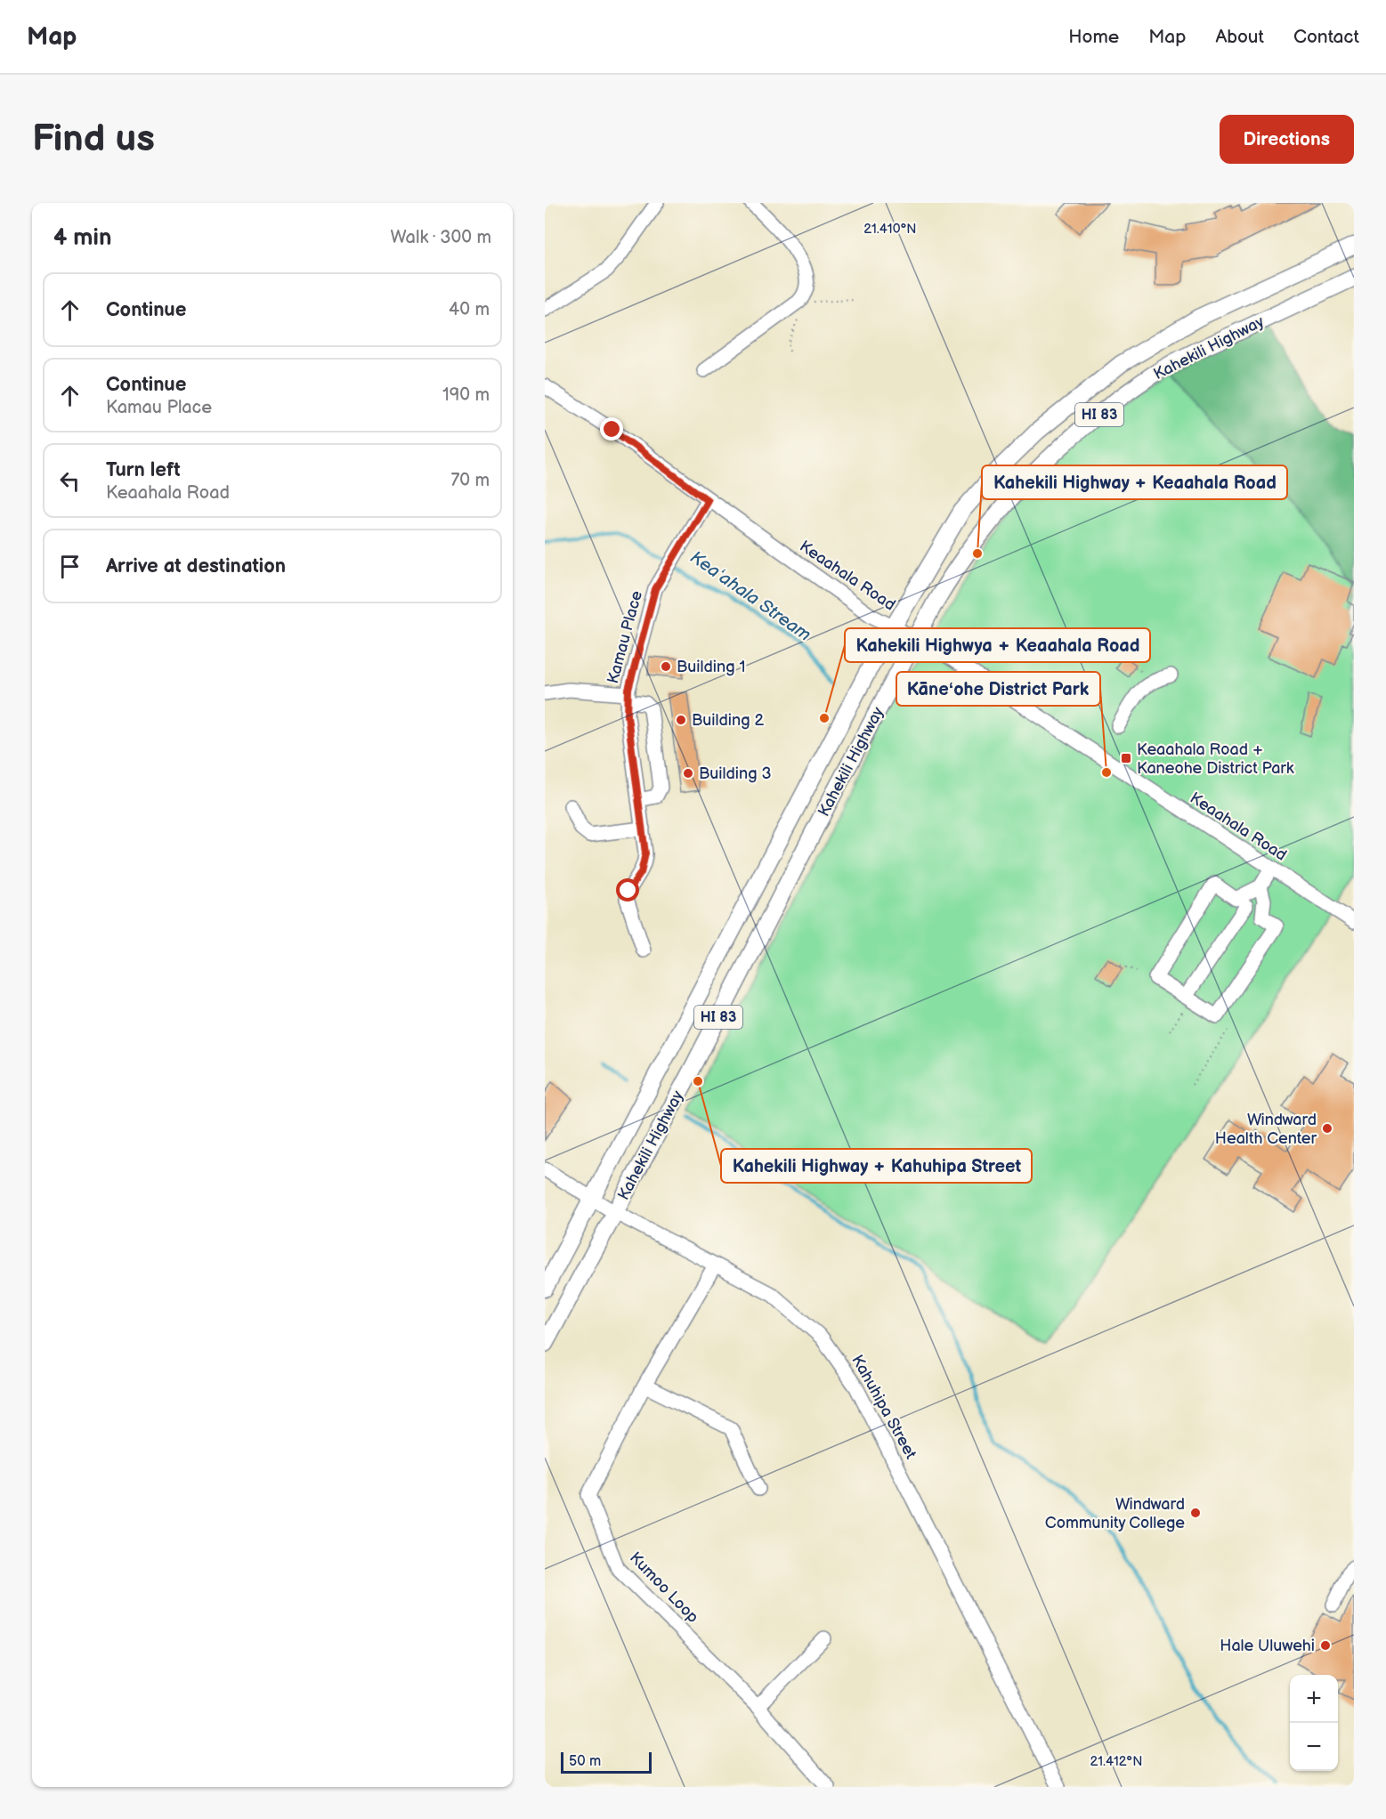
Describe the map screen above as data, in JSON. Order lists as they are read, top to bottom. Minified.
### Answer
{"streets":{"main road":["Kahekili Highway","HI 83"],"street":["Keaahala Road","Kamau Place","Kahuhipa Street","Kumoo Loop"]},"crossings":[["Kahekili Highway","Keaahala Road"],["Kahekili Highway","Kahuhipa Street"],["Keaahala Road","Kamau Place"],["Kahuhipa Street","Kumoo Loop"]],"water":["Keaʻahala Stream"],"places":{"other":["Kahekili Highway + Keaahala Road","Building 1","Kahekili Highwya + Keaahala Road","Building 2","Kāneʻohe District Park","Building 3","Kahekili Highway + Kahuhipa Street","Windward Health Center","Windward Community College","Hale Uluwehi"],"transit":["Keaahala Road + Kaneohe District Park"]},"scale_bar":"50 m","page":{"header":"Map","nav":["Home","Map","About","Contact"],"buttons":"Directions","title":"Find us","heading":["4 min","Walk · 300 m"],"list":[["Continue","40 m"],["Continue","Kamau Place","190 m"],["Turn left","Keaahala Road","70 m"],"Arrive at destination"],"map_buttons":["+","−"],"scale":"50 m"},"coordinates":["21.410°N","21.412°N"]}
